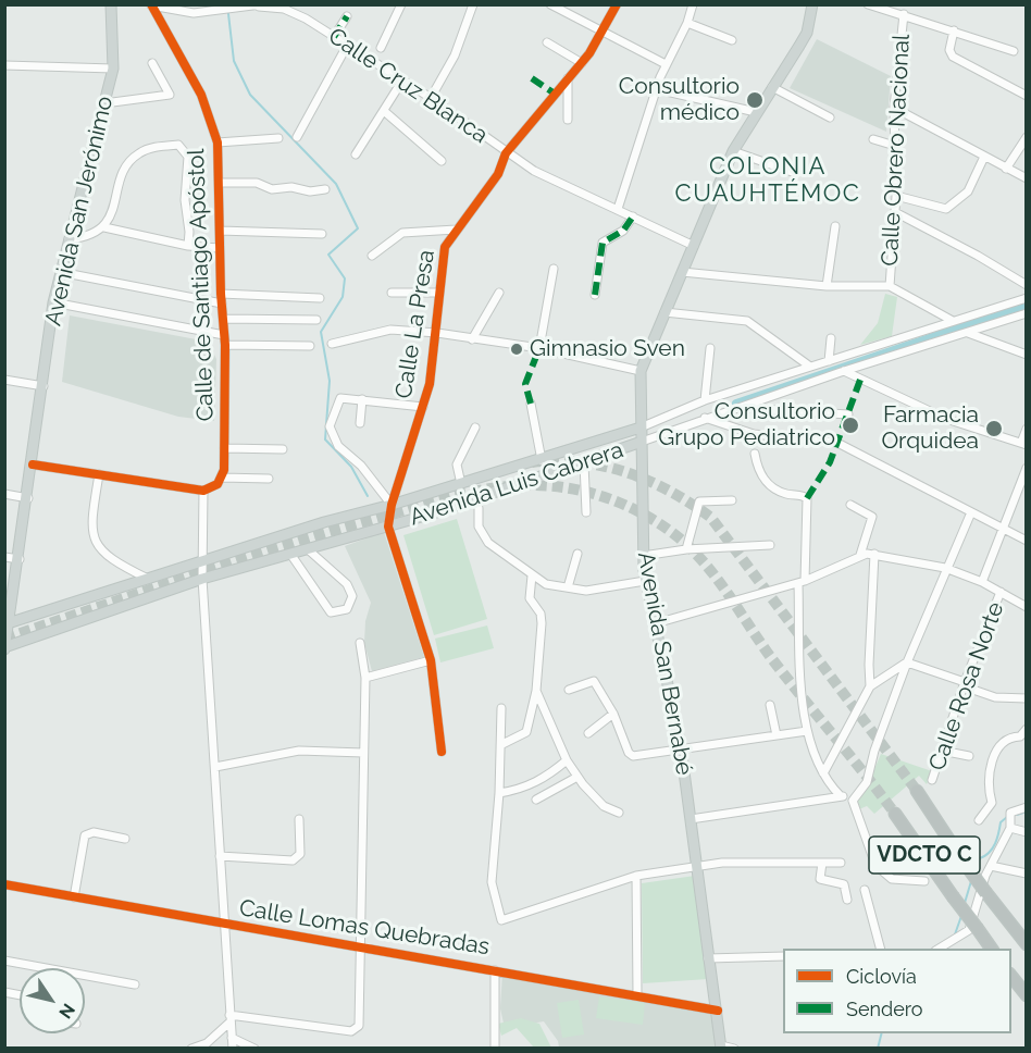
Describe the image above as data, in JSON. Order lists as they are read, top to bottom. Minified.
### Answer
{"streets":{"highway":["VDCTO C"],"main road":["Avenida San Jerónimo","Avenida Luis Cabrera","Avenida San Bernabé"],"street":["Calle Cruz Blanca","Calle Obrero Nacional","Calle de Santiago Apóstol","Calle La Presa","Calle Rosa Norte","Calle Lomas Quebradas"]},"crossings":[["Calle Cruz Blanca","Calle de Santiago Apóstol"],["Calle Cruz Blanca","Calle La Presa"],["Calle Cruz Blanca","Avenida San Bernabé"],["Avenida San Jerónimo","Avenida Luis Cabrera"],["Calle La Presa","Avenida Luis Cabrera"],["Avenida Luis Cabrera","Avenida San Bernabé"],["Avenida San Bernabé","Calle Lomas Quebradas"]],"districts":["COLONIA CUAUHTÉMOC"],"places":["Consultorio médico","Gimnasio Sven","Consultorio Grupo Pediatrico","Farmacia Orquidea"],"legend":["Ciclovía","Sendero"],"north":"bottom right"}
